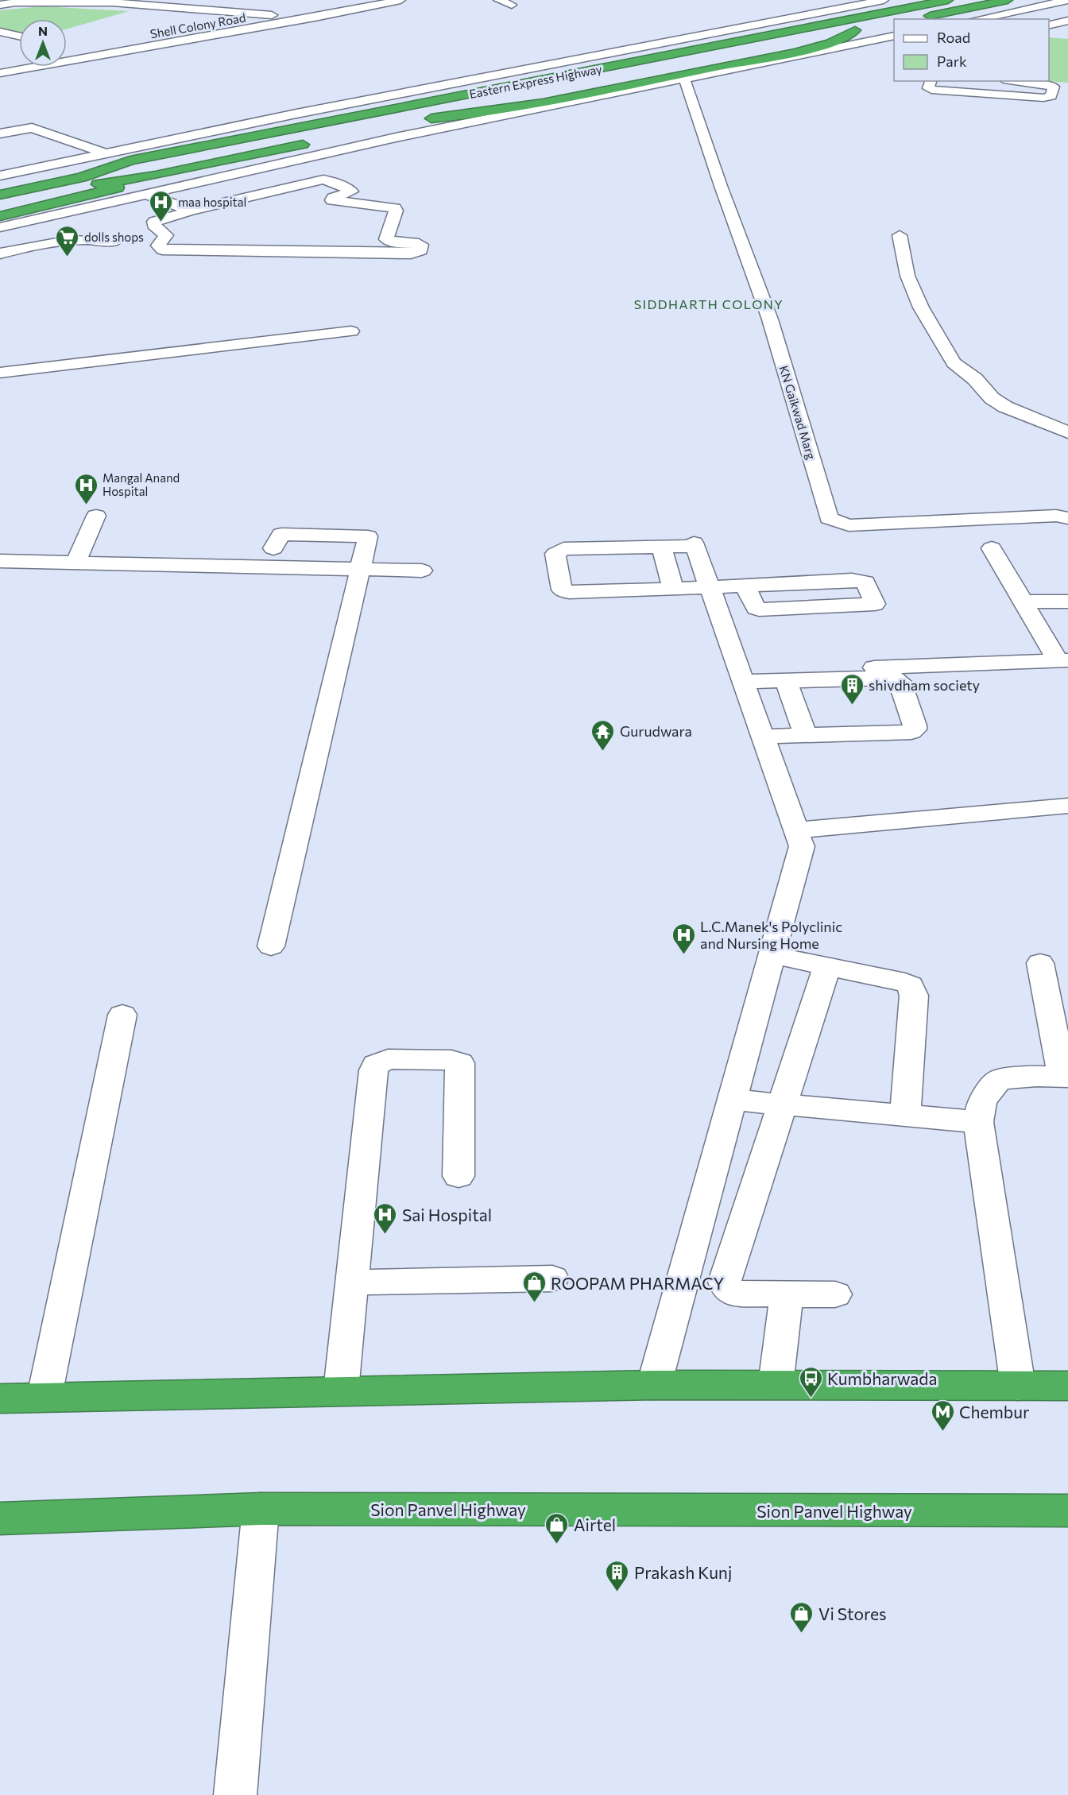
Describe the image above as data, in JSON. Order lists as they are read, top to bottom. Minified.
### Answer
{"streets":{"highway":["Eastern Express Highway","Sion Panvel Highway"],"street":["Shell Colony Road","KN Gaikwad Marg"]},"districts":["SIDDHARTH COLONY"],"places":{"hospital":["maa hospital","Mangal Anand Hospital","L.C.Manek's Polyclinic and Nursing Home","Sai Hospital"],"supermarket":["dolls shops"],"building":["shivdham society","Prakash Kunj"],"temple":["Gurudwara"],"shop":["ROOPAM PHARMACY","Airtel","Vi Stores"],"bus stop":["Kumbharwada"],"metro station":["Chembur"]},"legend":["Road","Park"],"north":"top"}
